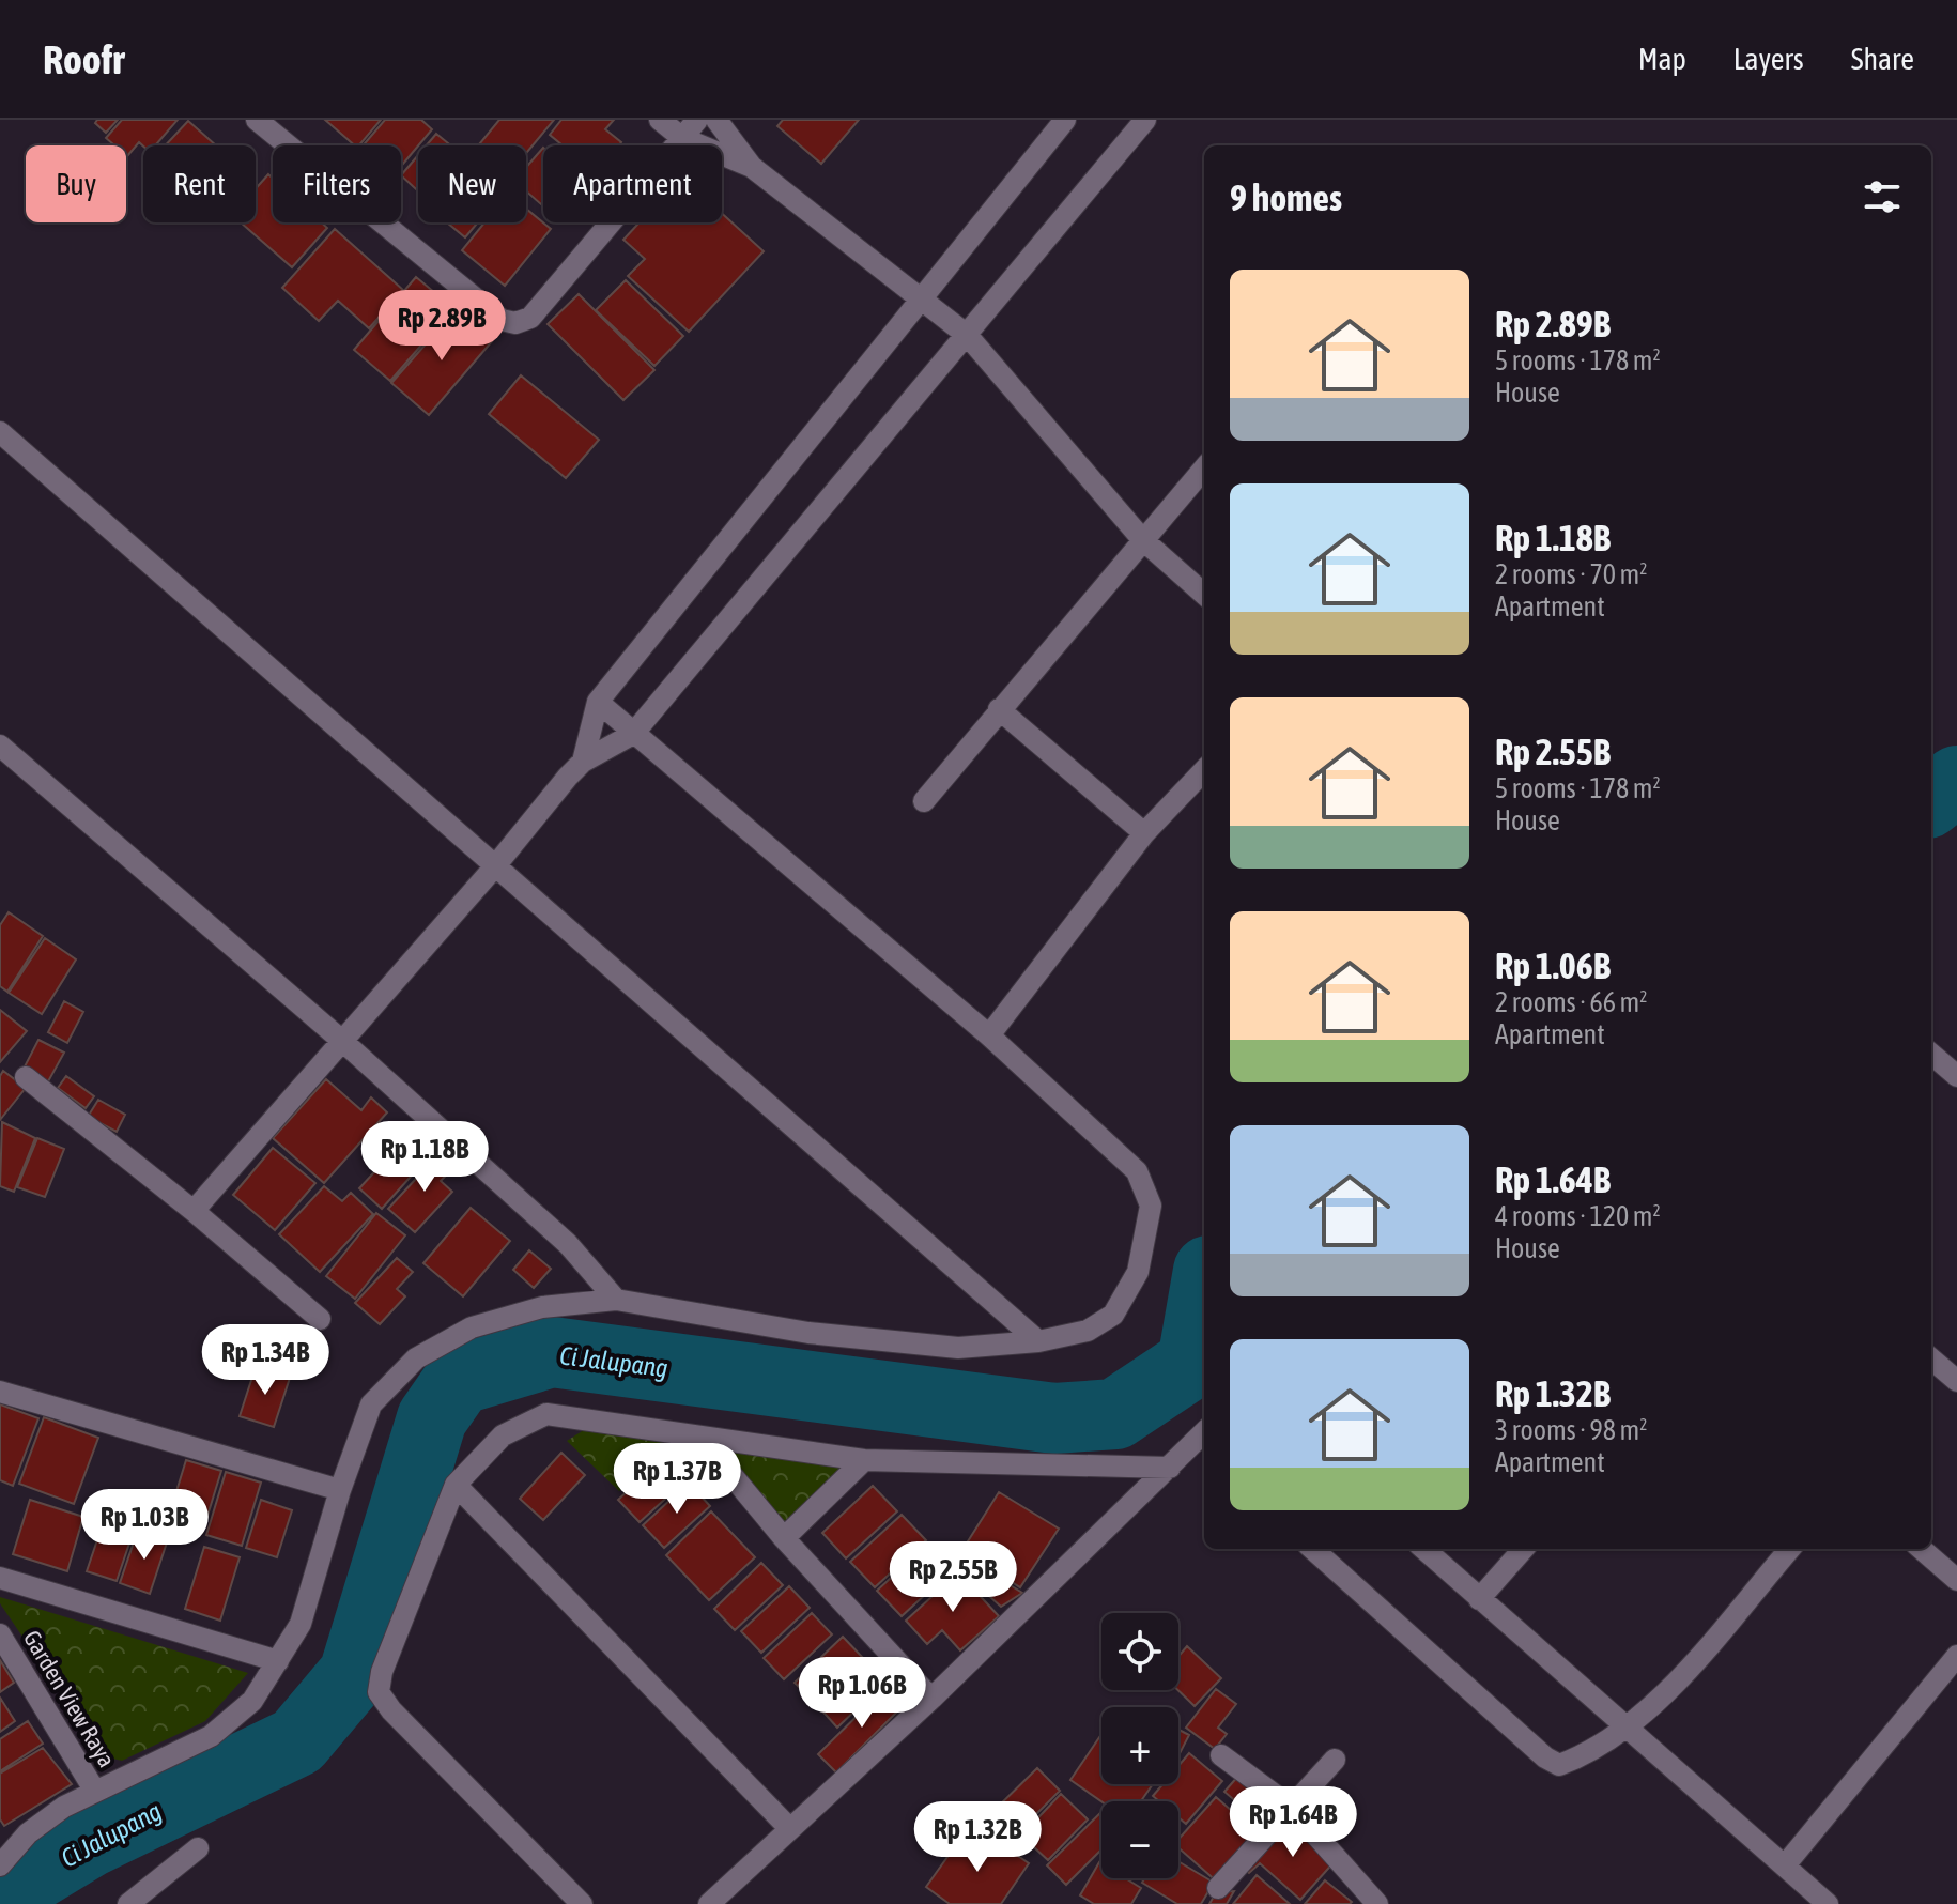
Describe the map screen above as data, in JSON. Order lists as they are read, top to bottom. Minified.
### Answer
{"streets":{"street":["Garden View Raya"]},"water":["Ci Jalupang"],"page":{"header":"Roofr","nav":["Map","Layers","Share"],"chip":["Buy","Rent","Filters","New","Apartment"],"heading":"9 homes","list":[{"name":"Rp 2.89B","note":"5 rooms · 178 m² · House"},{"name":"Rp 1.18B","note":"2 rooms · 70 m² · Apartment"},{"name":"Rp 2.55B","note":"5 rooms · 178 m² · House"},{"name":"Rp 1.06B","note":"2 rooms · 66 m² · Apartment"},{"name":"Rp 1.64B","note":"4 rooms · 120 m² · House"},{"name":"Rp 1.32B","note":"3 rooms · 98 m² · Apartment"}],"price":["Rp 2.89B","Rp 1.18B","Rp 1.34B","Rp 1.37B","Rp 1.03B","Rp 2.55B","Rp 1.06B","Rp 1.64B","Rp 1.32B"],"map_buttons":["+","−"]}}
